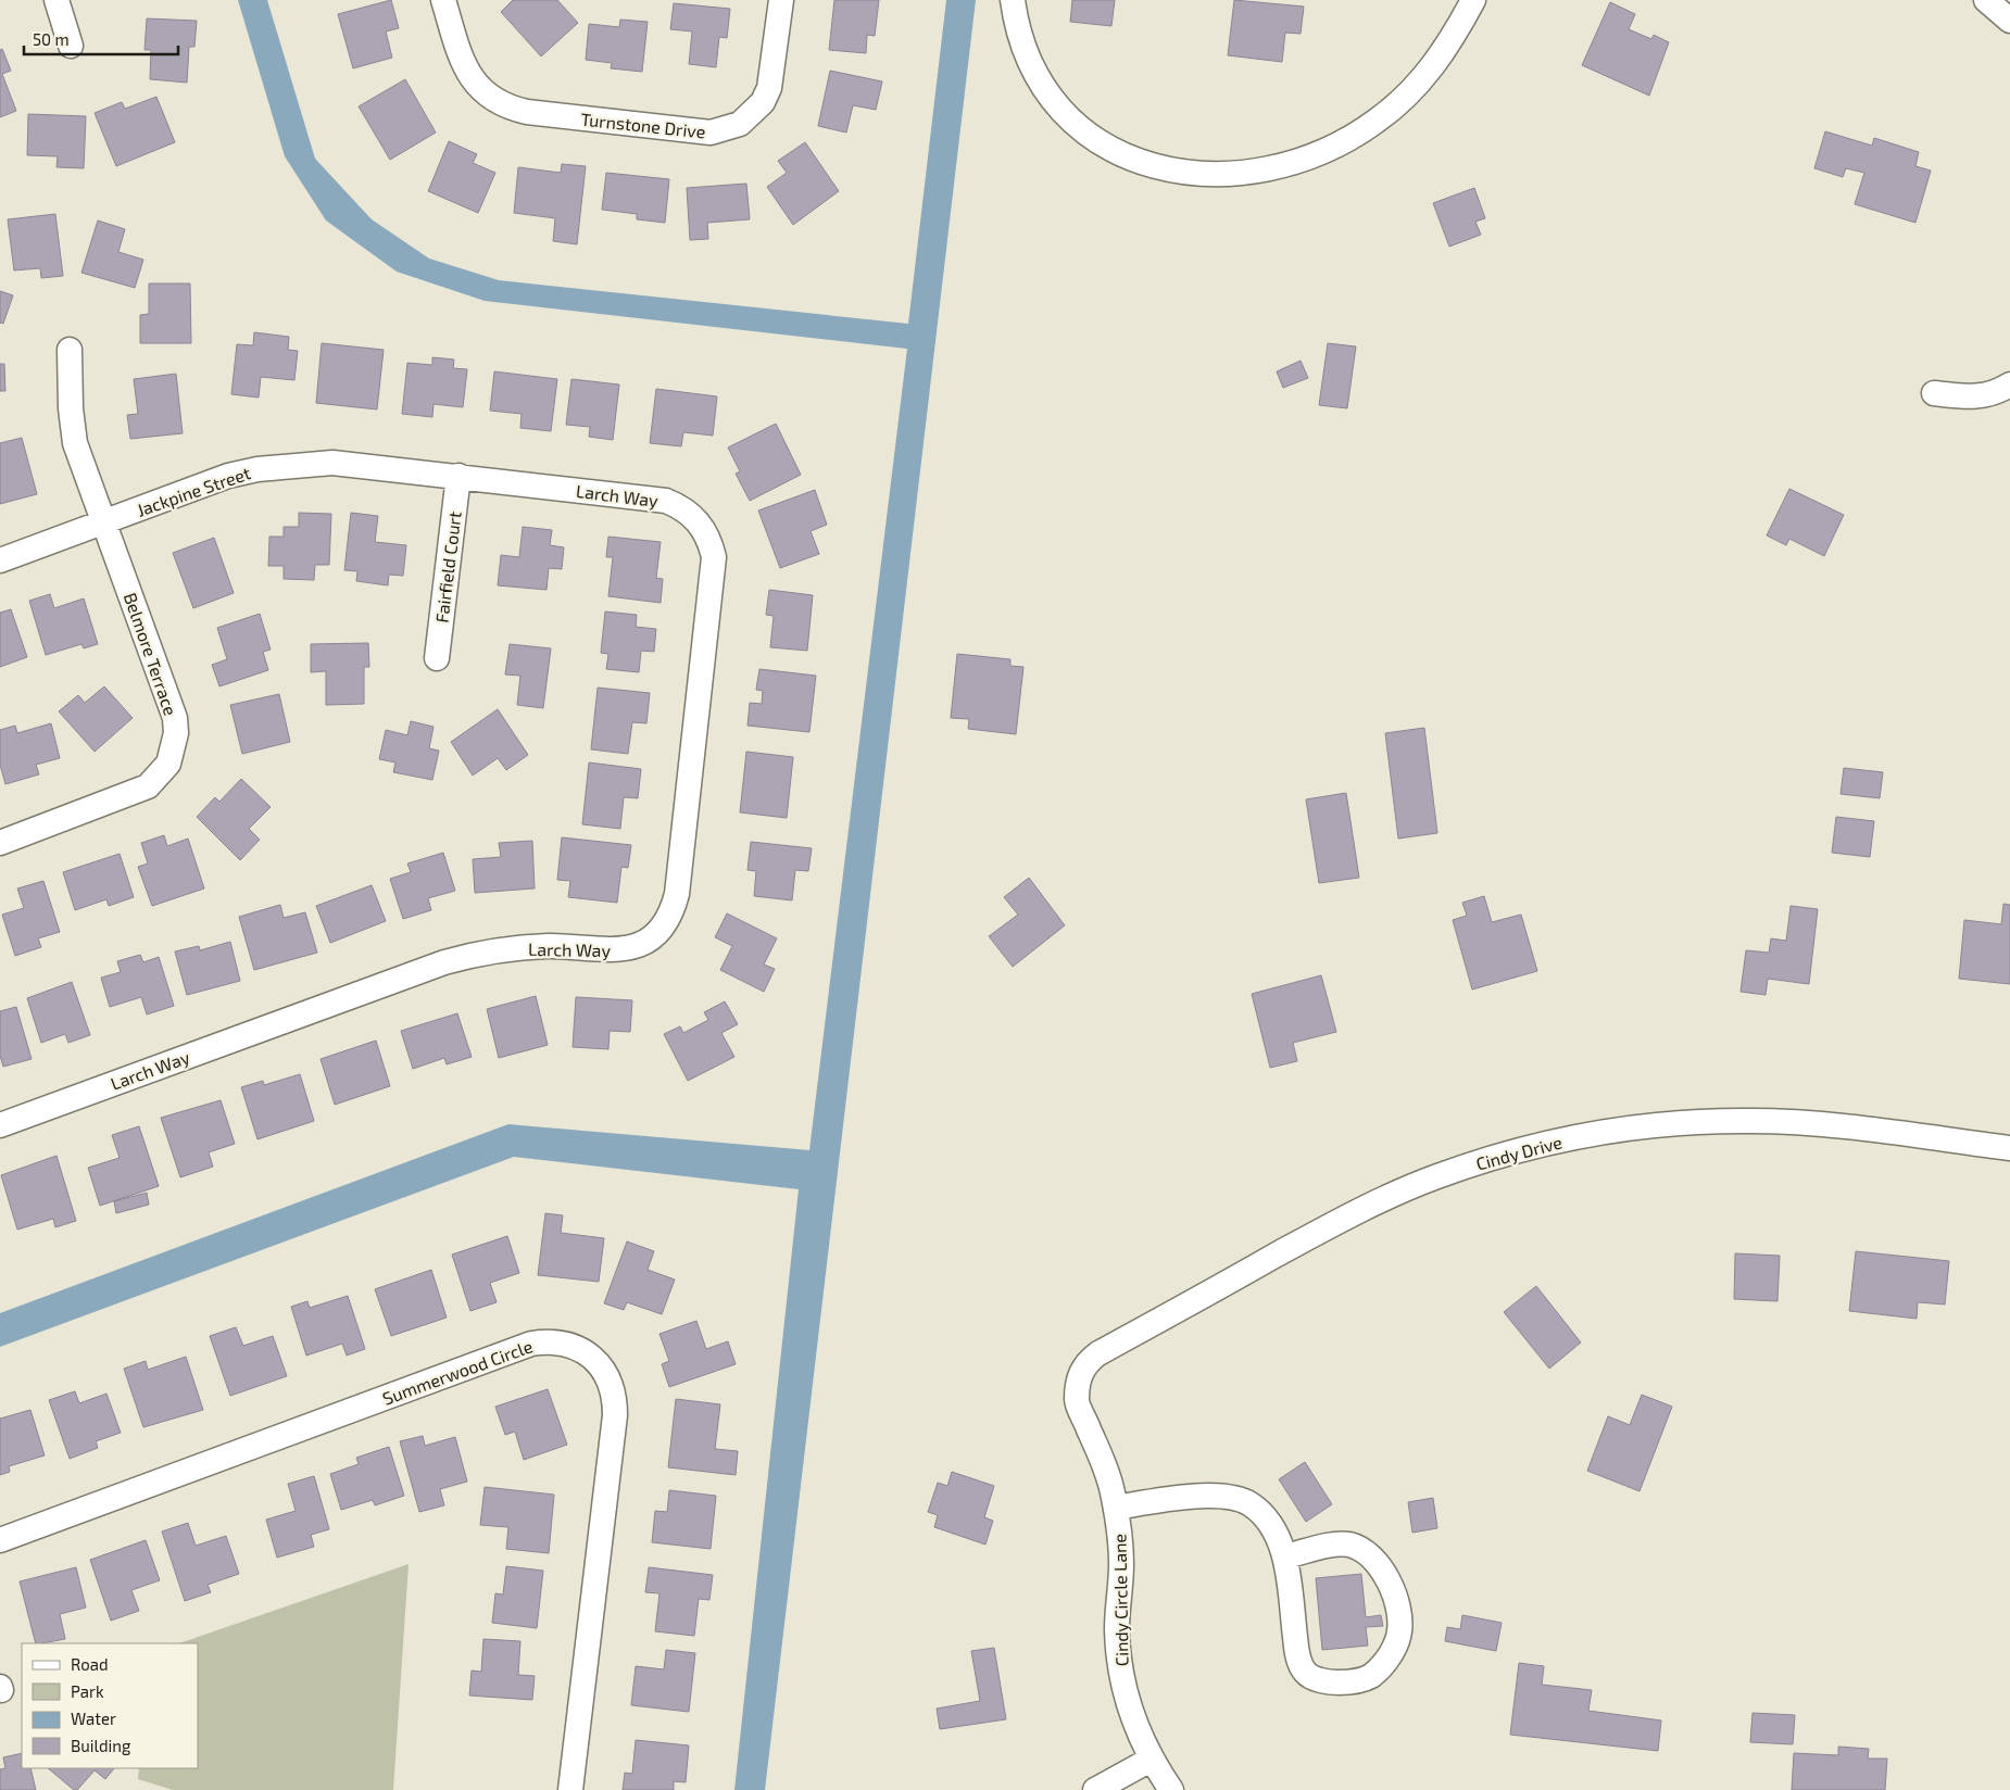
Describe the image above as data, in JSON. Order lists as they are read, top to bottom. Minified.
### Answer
{"streets":{"street":["Turnstone Drive","Jackpine Street","Larch Way","Fairfield Court","Belmore Terrace","Cindy Drive","Summerwood Circle","Cindy Circle Lane"]},"crossings":[["Jackpine Street","Larch Way"],["Jackpine Street","Fairfield Court"],["Jackpine Street","Belmore Terrace"],["Larch Way","Fairfield Court"],["Cindy Drive","Cindy Circle Lane"]],"legend":["Road","Park","Water","Building"],"scale_bar":"50 m"}
